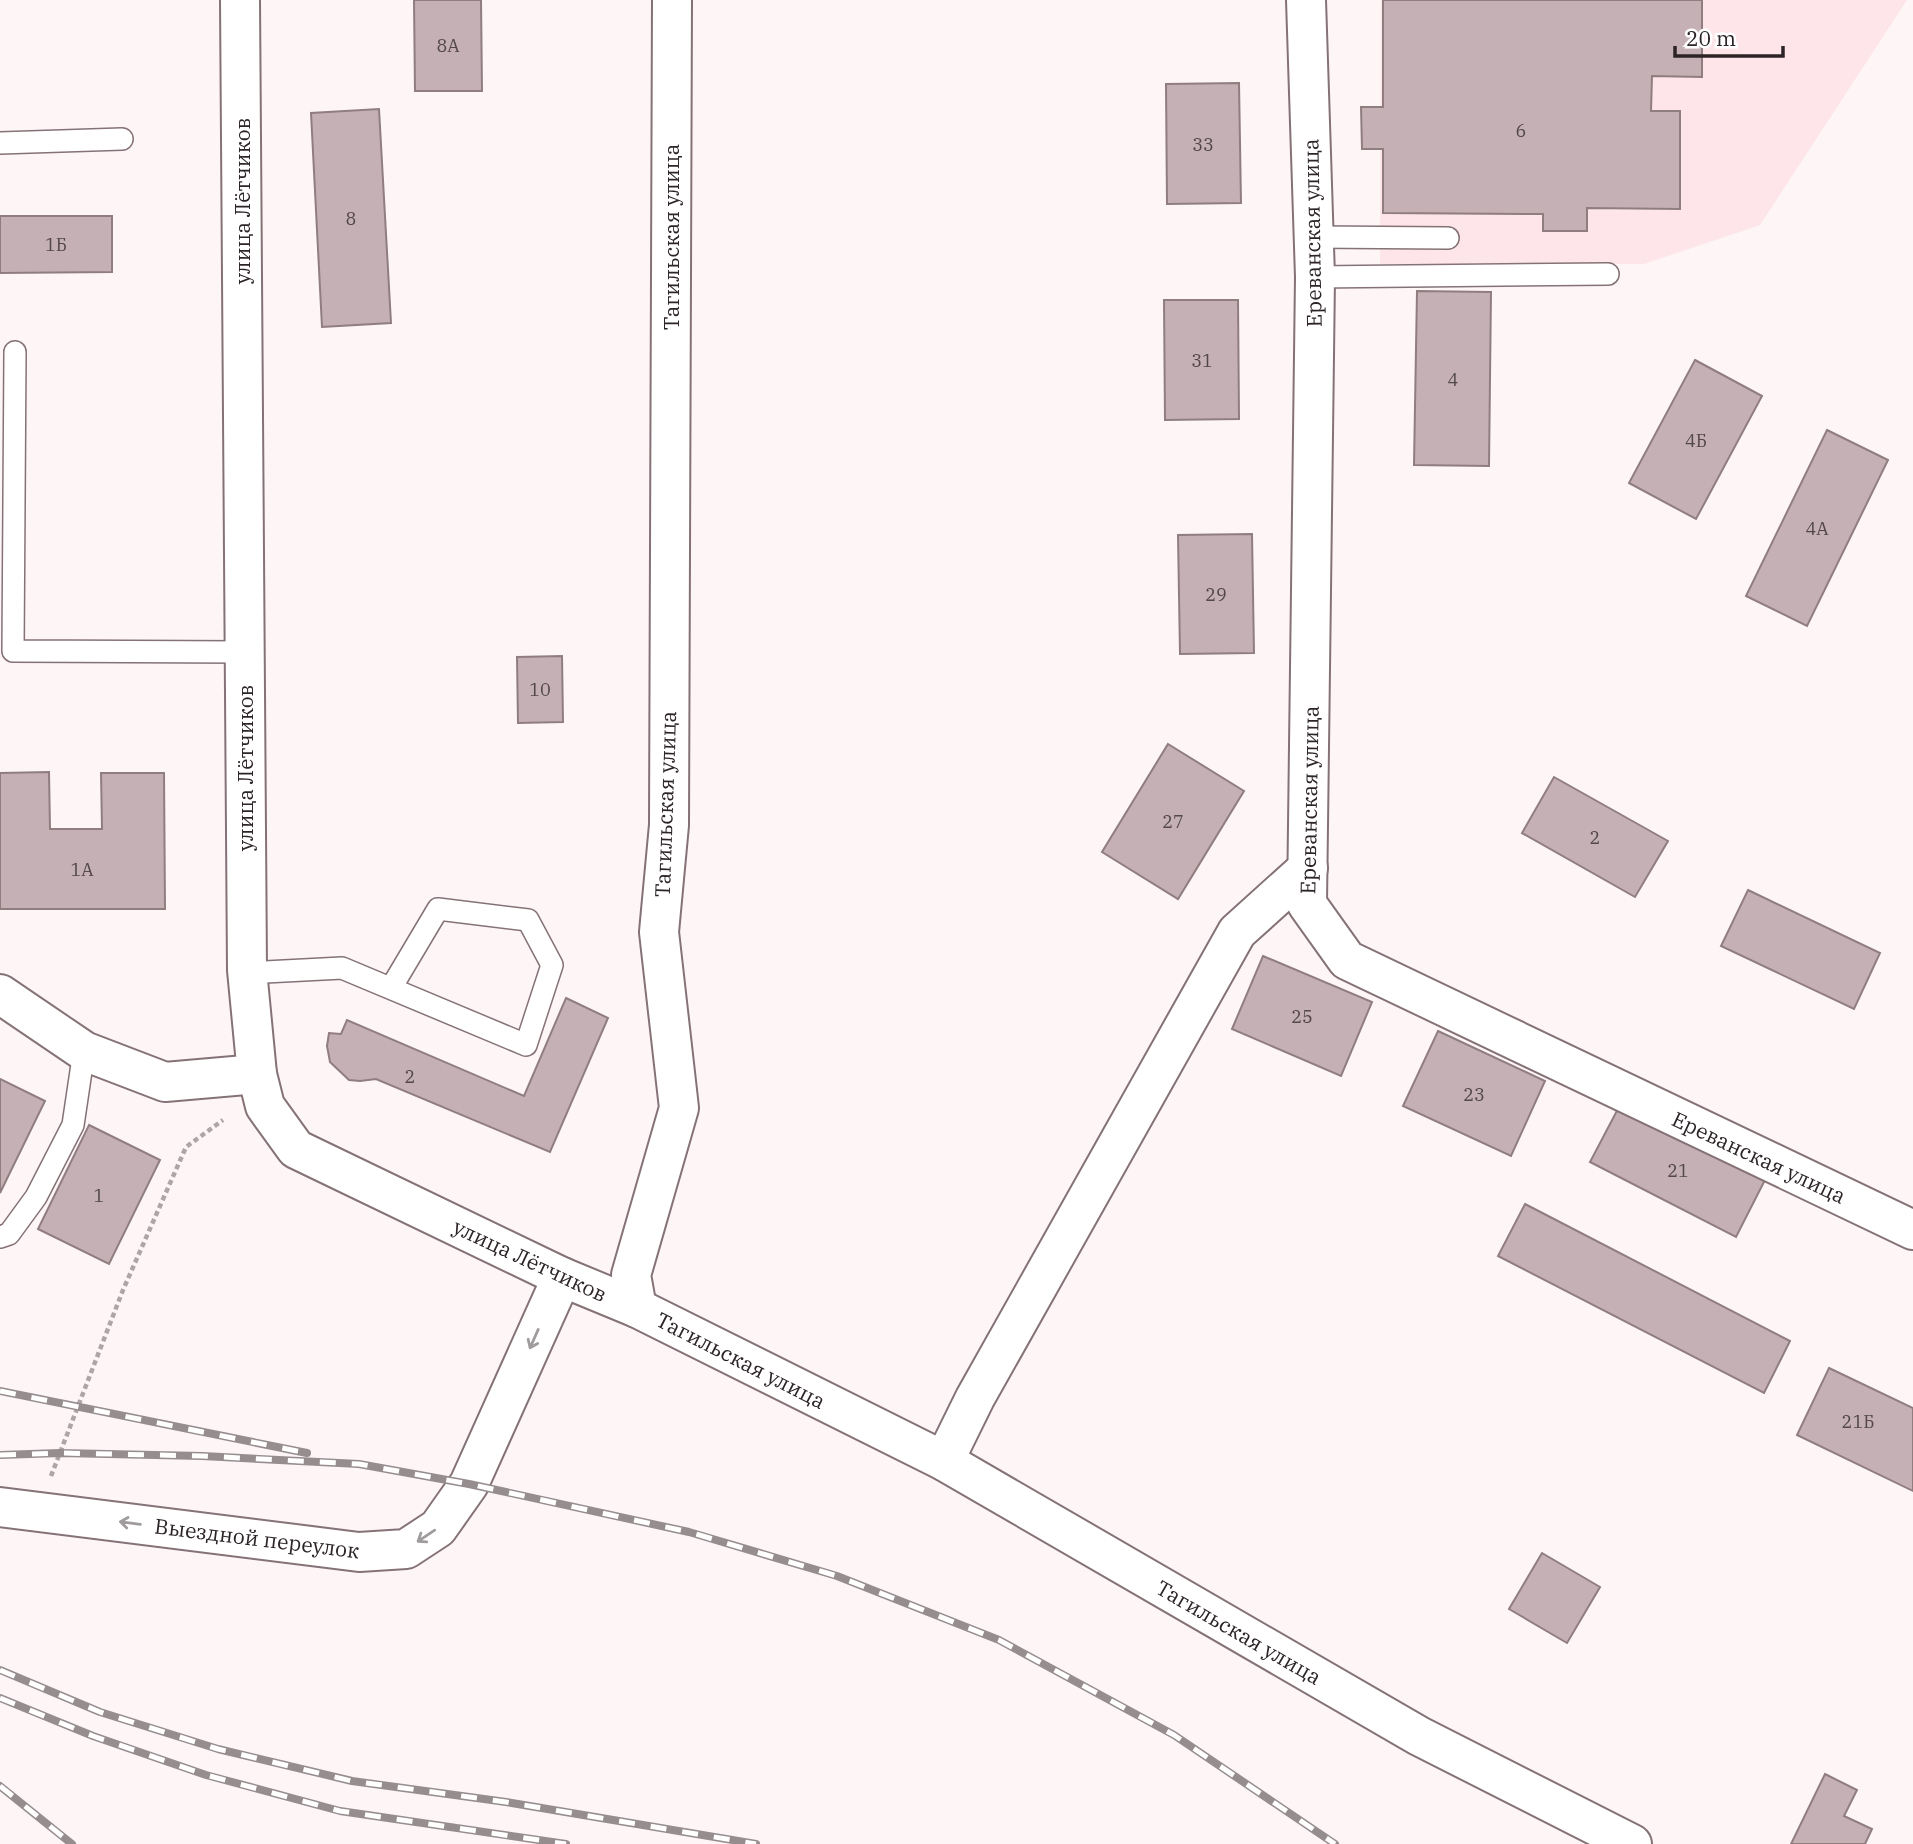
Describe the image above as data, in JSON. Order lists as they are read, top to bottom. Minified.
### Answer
{"streets":{"street":["улица Лётчиков","Ереванская улица","Тагильская улица","Выездной переулок"]},"crossings":[["улица Лётчиков","Тагильская улица"],["улица Лётчиков","Выездной переулок"]],"one_way":["Выездной переулок"],"house_numbers":["8А","6","33","8","1Б","31","4","4Б","4А","29","10","27","2","1А","25","2","23","21","1","21Б"],"scale_bar":"20 m"}
